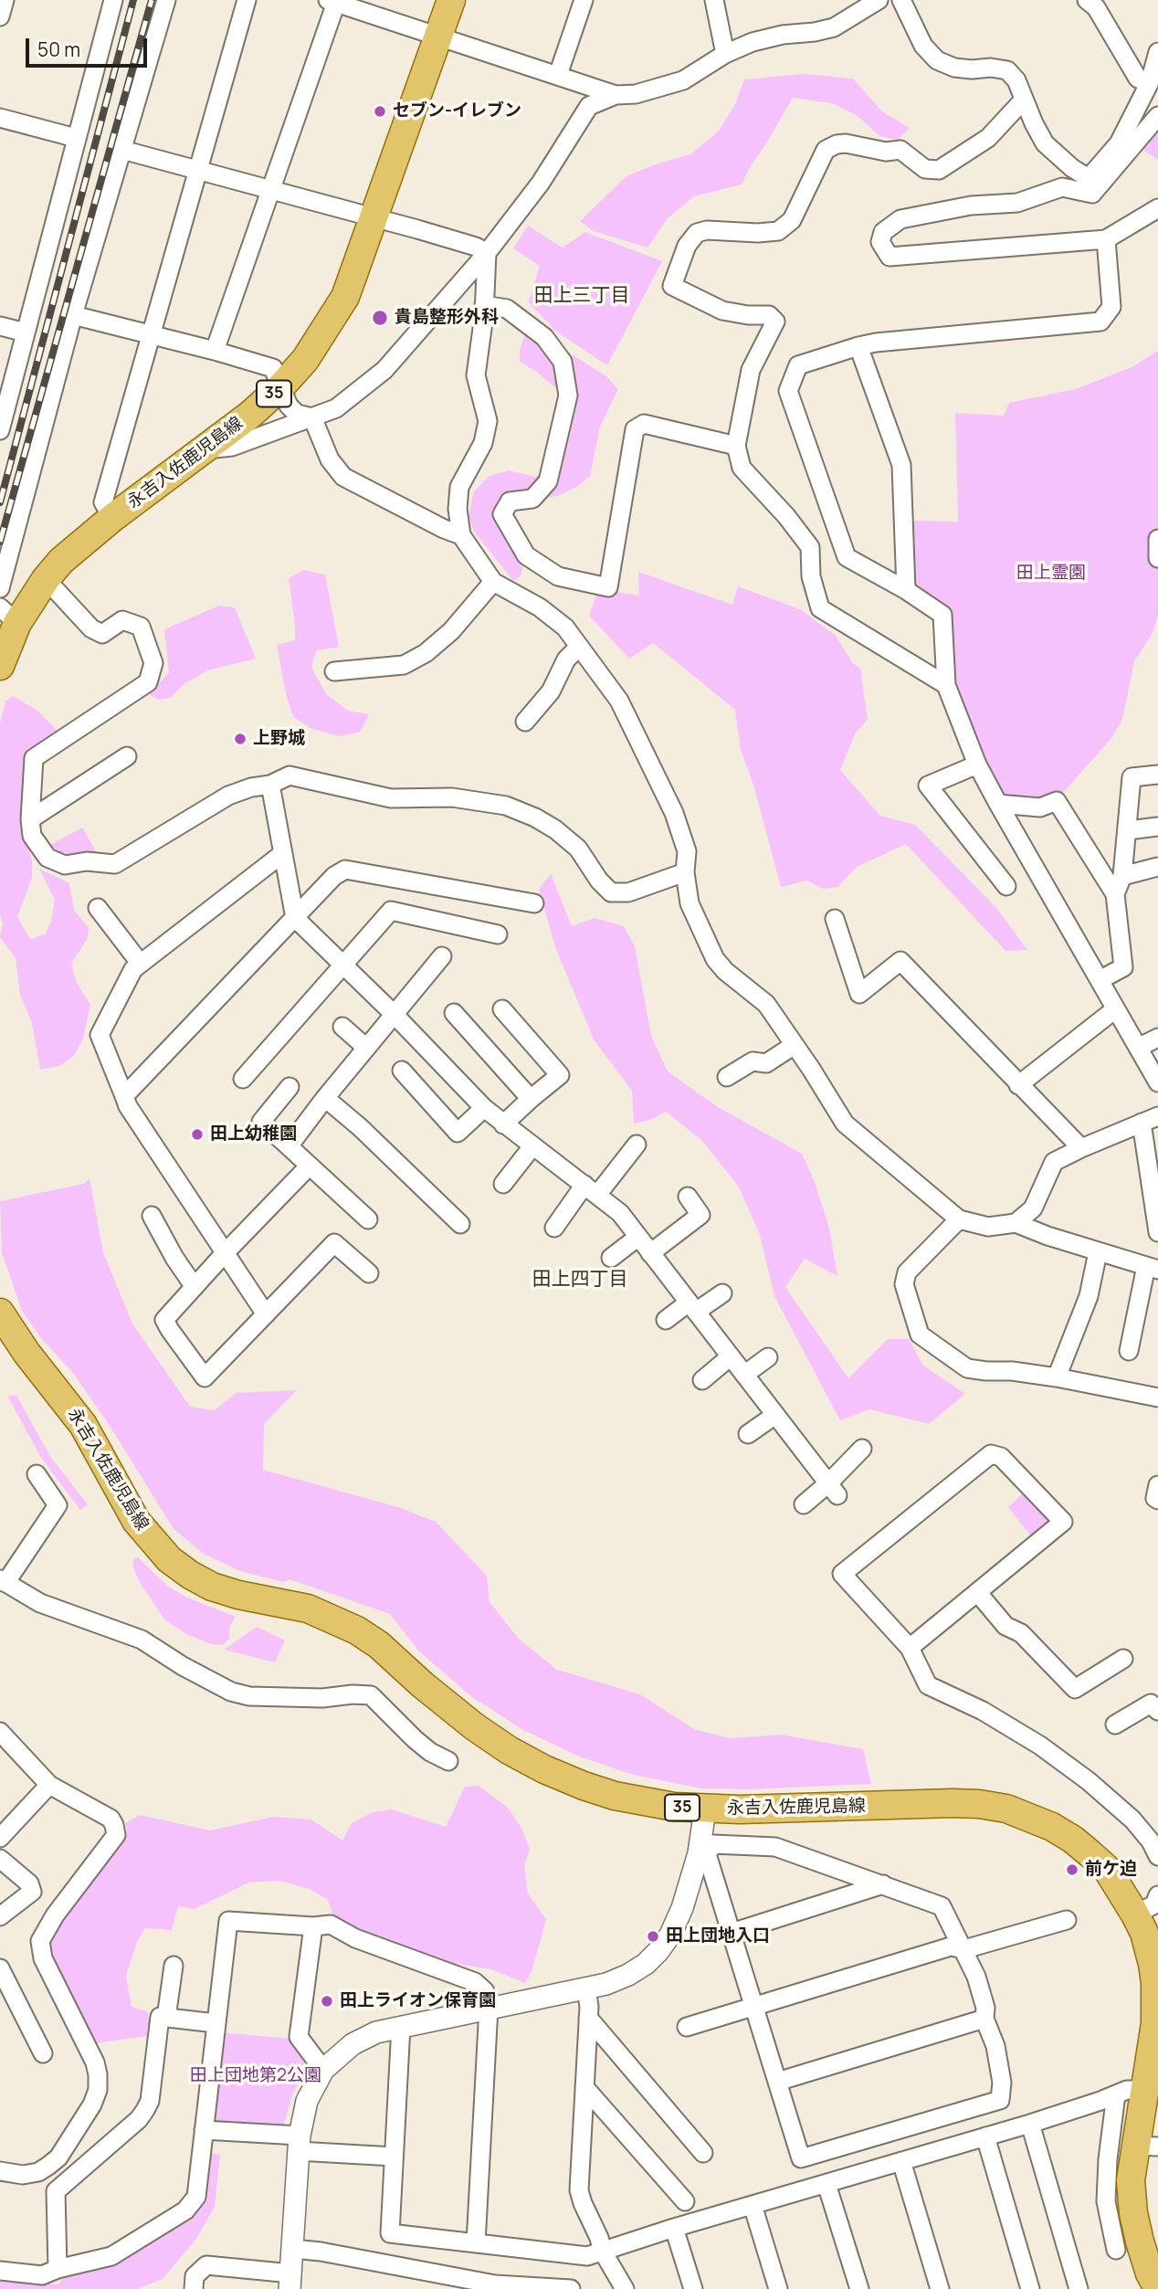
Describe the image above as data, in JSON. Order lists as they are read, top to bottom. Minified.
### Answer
{"streets":{"main road":["35","永吉入佐鹿児島線"]},"districts":["田上三丁目","田上四丁目"],"parks":["田上霊園","田上団地第2公園"],"places":["セブン-イレブン","貴島整形外科","上野城","田上幼稚園","前ケ迫","田上団地入口","田上ライオン保育園"],"scale_bar":"50 m"}
